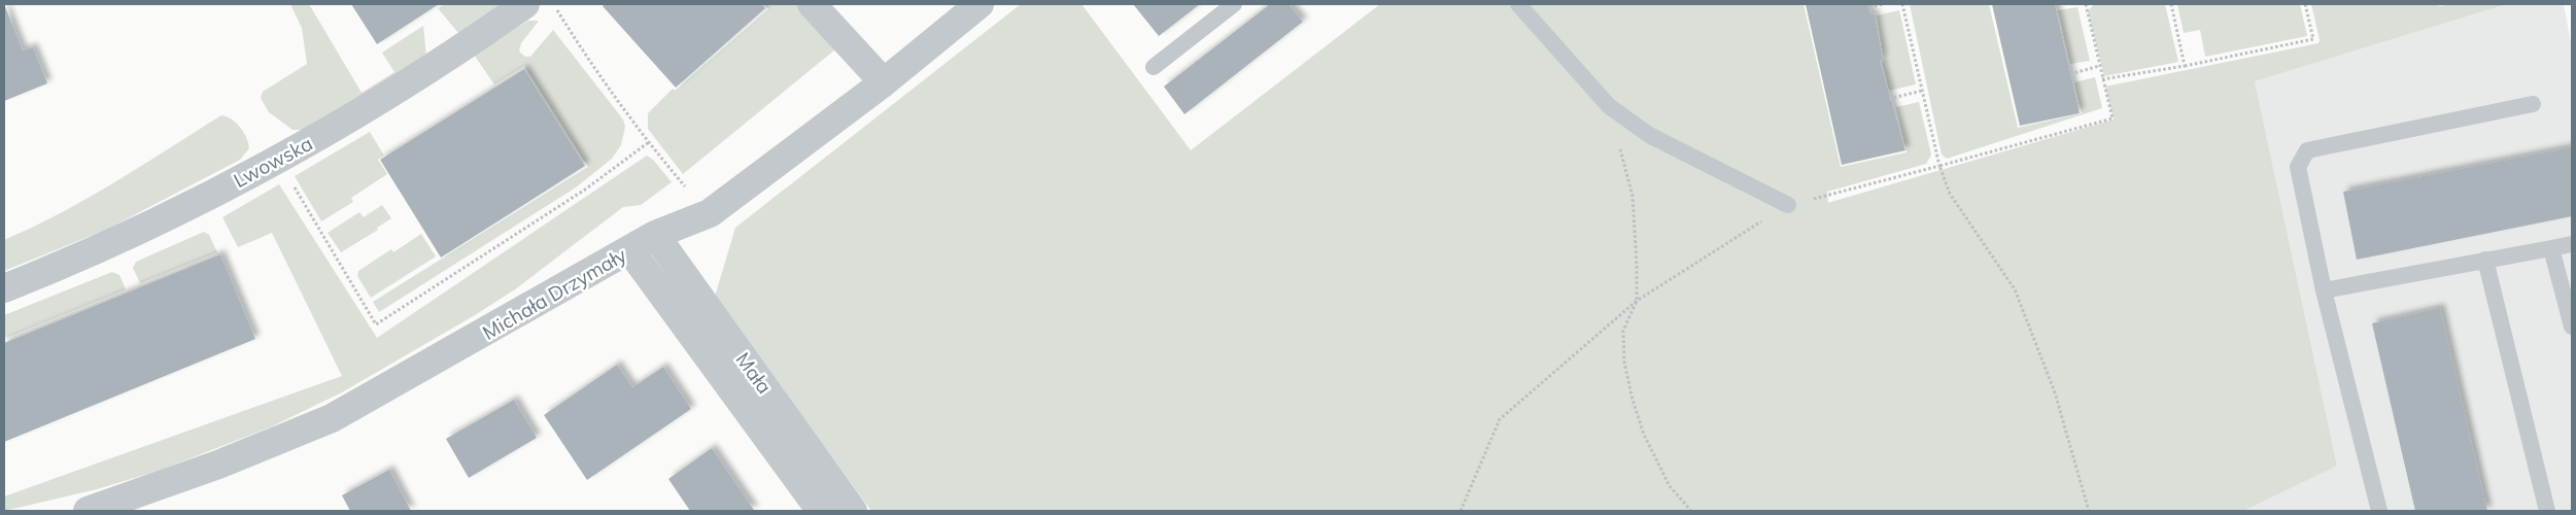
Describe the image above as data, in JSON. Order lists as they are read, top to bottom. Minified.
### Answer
{"streets":{"street":["Lwowska","Michała Drzymały","Mała"]},"crossings":[["Michała Drzymały","Mała"]]}
